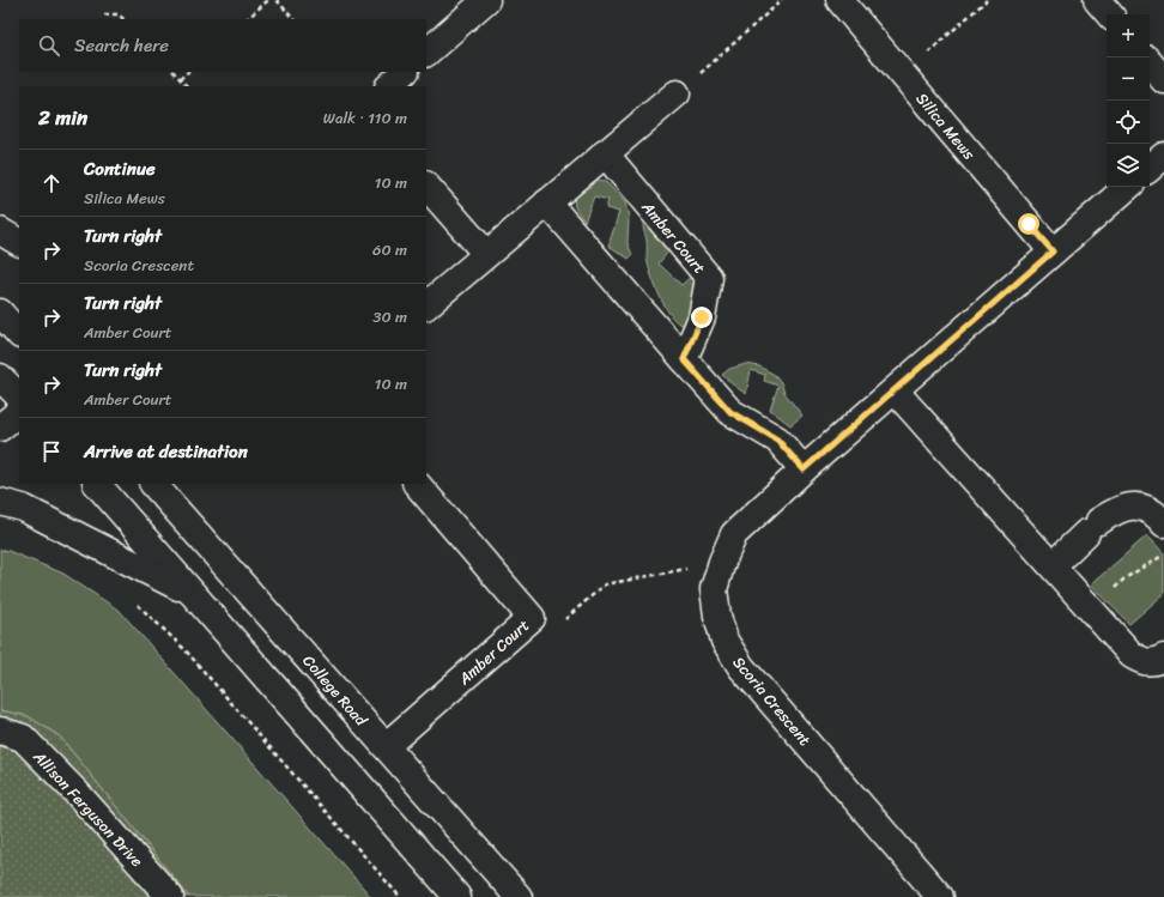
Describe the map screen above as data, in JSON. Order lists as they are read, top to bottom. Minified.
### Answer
{"streets":{"street":["Silica Mews","Amber Court","College Road","Scoria Crescent","Allison Ferguson Drive"]},"crossings":[["Silica Mews","Scoria Crescent"],["Amber Court","College Road"]],"page":{"map_buttons":["+","−"],"search":"Search here","heading":["2 min","Walk · 110 m"],"list":[["Continue","Silica Mews","10 m"],["Turn right","Scoria Crescent","60 m"],["Turn right","Amber Court","30 m"],["Turn right","Amber Court","10 m"],"Arrive at destination"]}}
